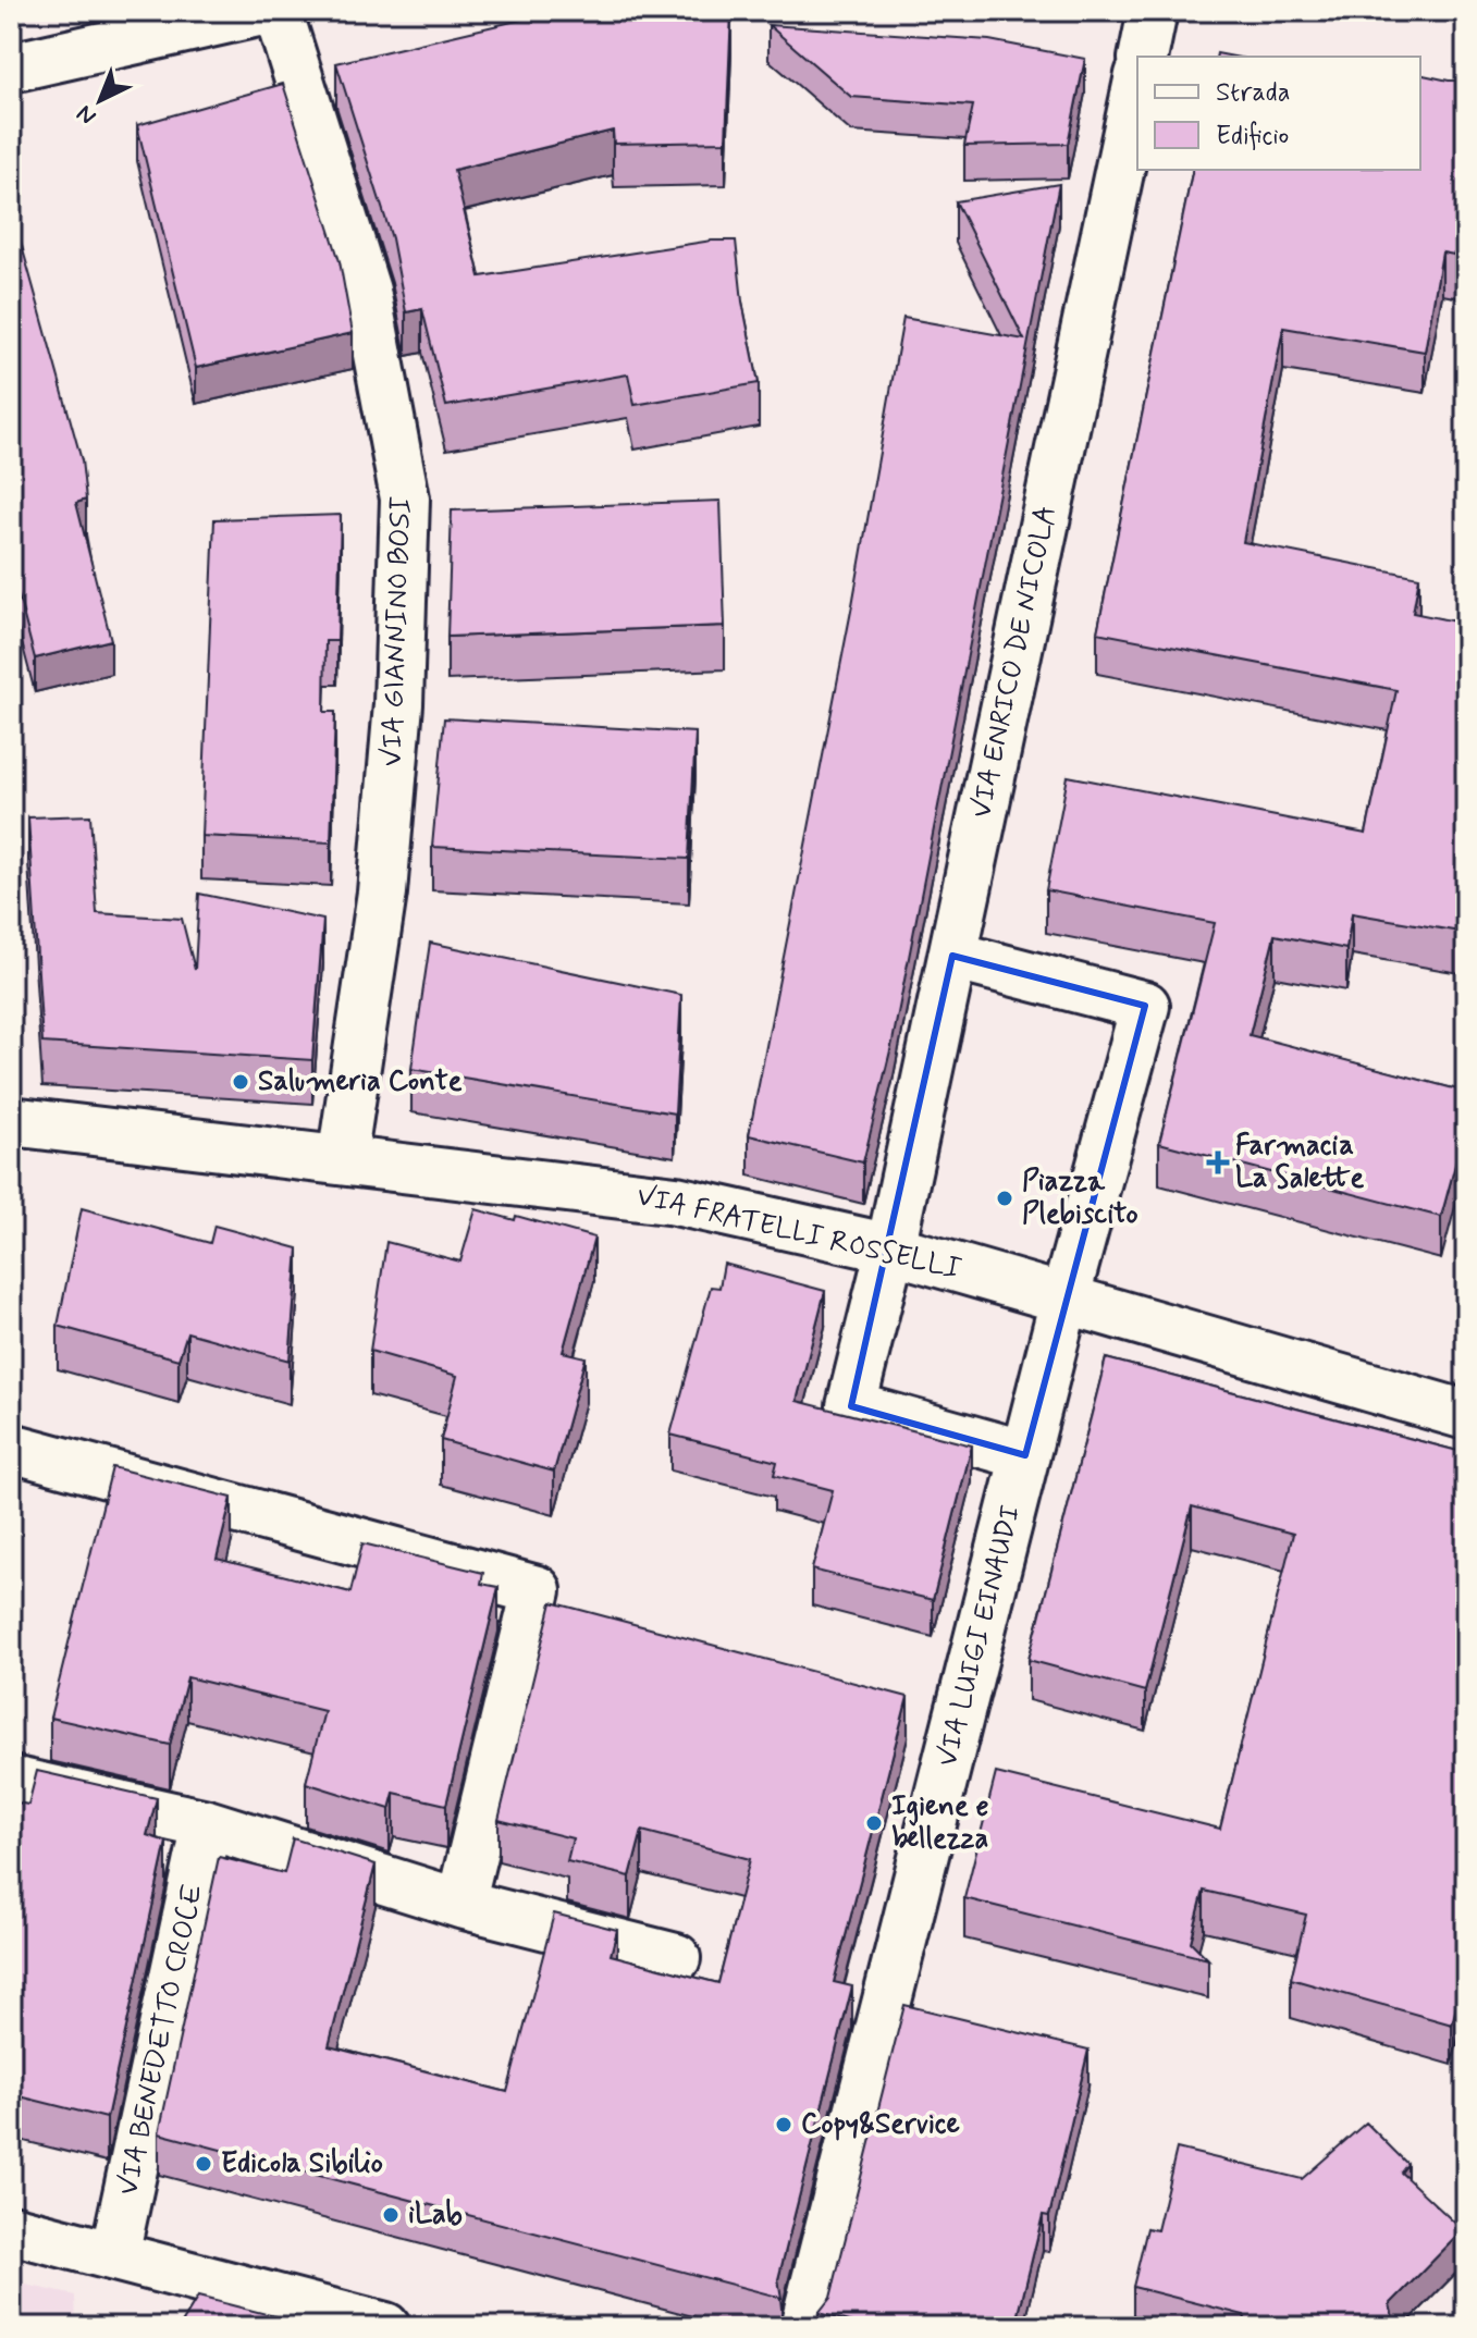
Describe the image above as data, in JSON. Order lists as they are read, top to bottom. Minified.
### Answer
{"streets":{"street":["VIA GIANNINO BOSI","VIA ENRICO DE NICOLA","VIA FRATELLI ROSSELLI","VIA LUIGI EINAUDI","VIA BENEDETTO CROCE"]},"crossings":[["VIA GIANNINO BOSI","VIA FRATELLI ROSSELLI"],["VIA ENRICO DE NICOLA","VIA FRATELLI ROSSELLI"],["VIA FRATELLI ROSSELLI","VIA LUIGI EINAUDI"]],"places":{"other":["Salumeria Conte","Piazza Plebiscito","Igiene e bellezza","Copy&Service","Edicola Sibilio","iLab"],"health":["Farmacia La Salette"]},"legend":["Strada","Edificio"],"north":"bottom left"}
